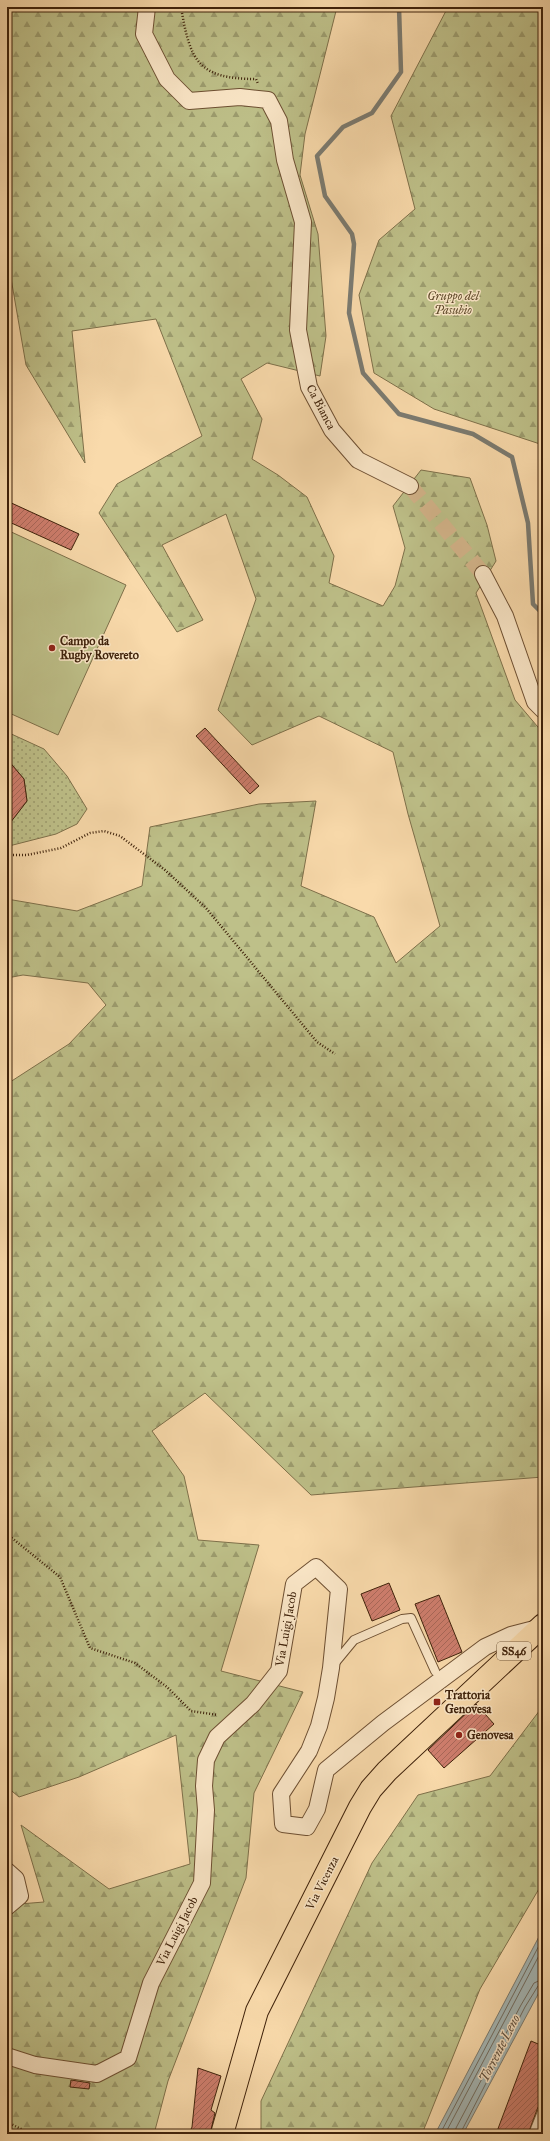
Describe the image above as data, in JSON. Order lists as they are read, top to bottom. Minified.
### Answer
{"streets":{"main road":["SS46","Via Vicenza"],"street":["Ca Bianca","Via Luigi Jacob"]},"crossings":[["Via Luigi Jacob","Via Vicenza"]],"water":["Torrente Leno"],"parks":["Gruppo del Pasubio"],"places":{"other":["Campo da Rugby Rovereto","Genovesa"],"transit":["Trattoria Genovesa"]}}
